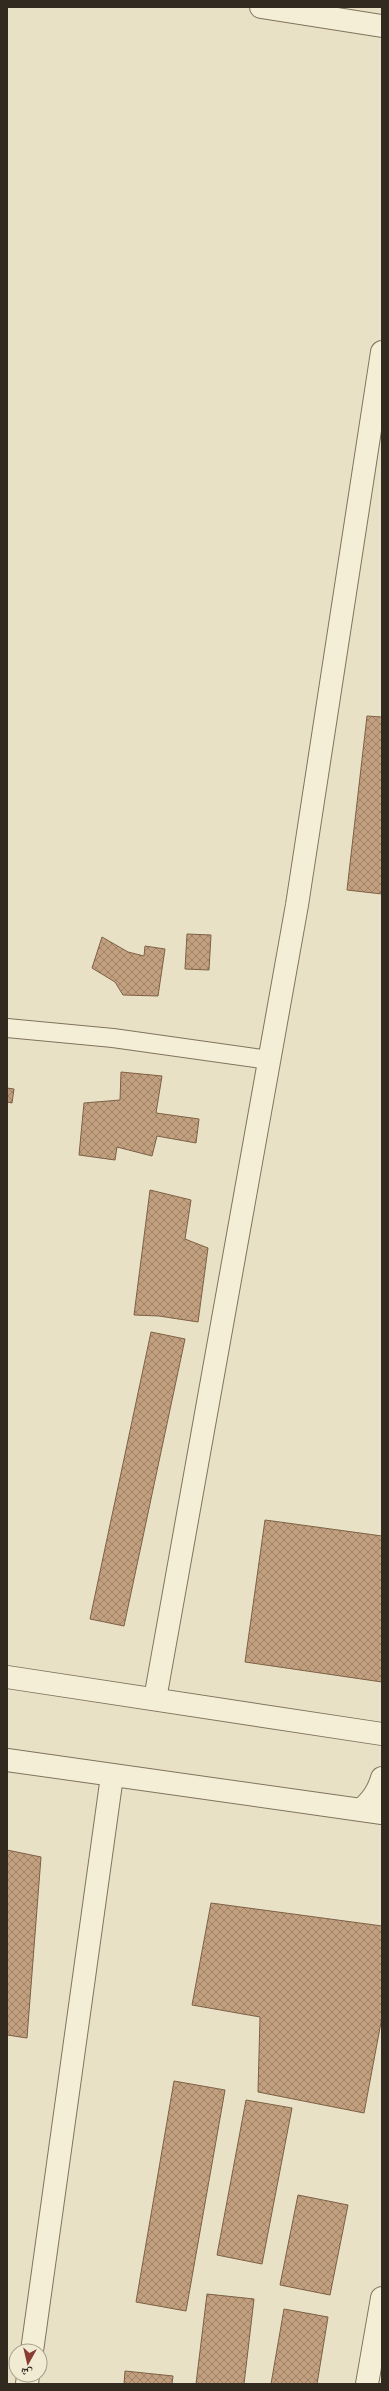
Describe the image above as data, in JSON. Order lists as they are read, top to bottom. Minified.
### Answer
{"north":"bottom"}
